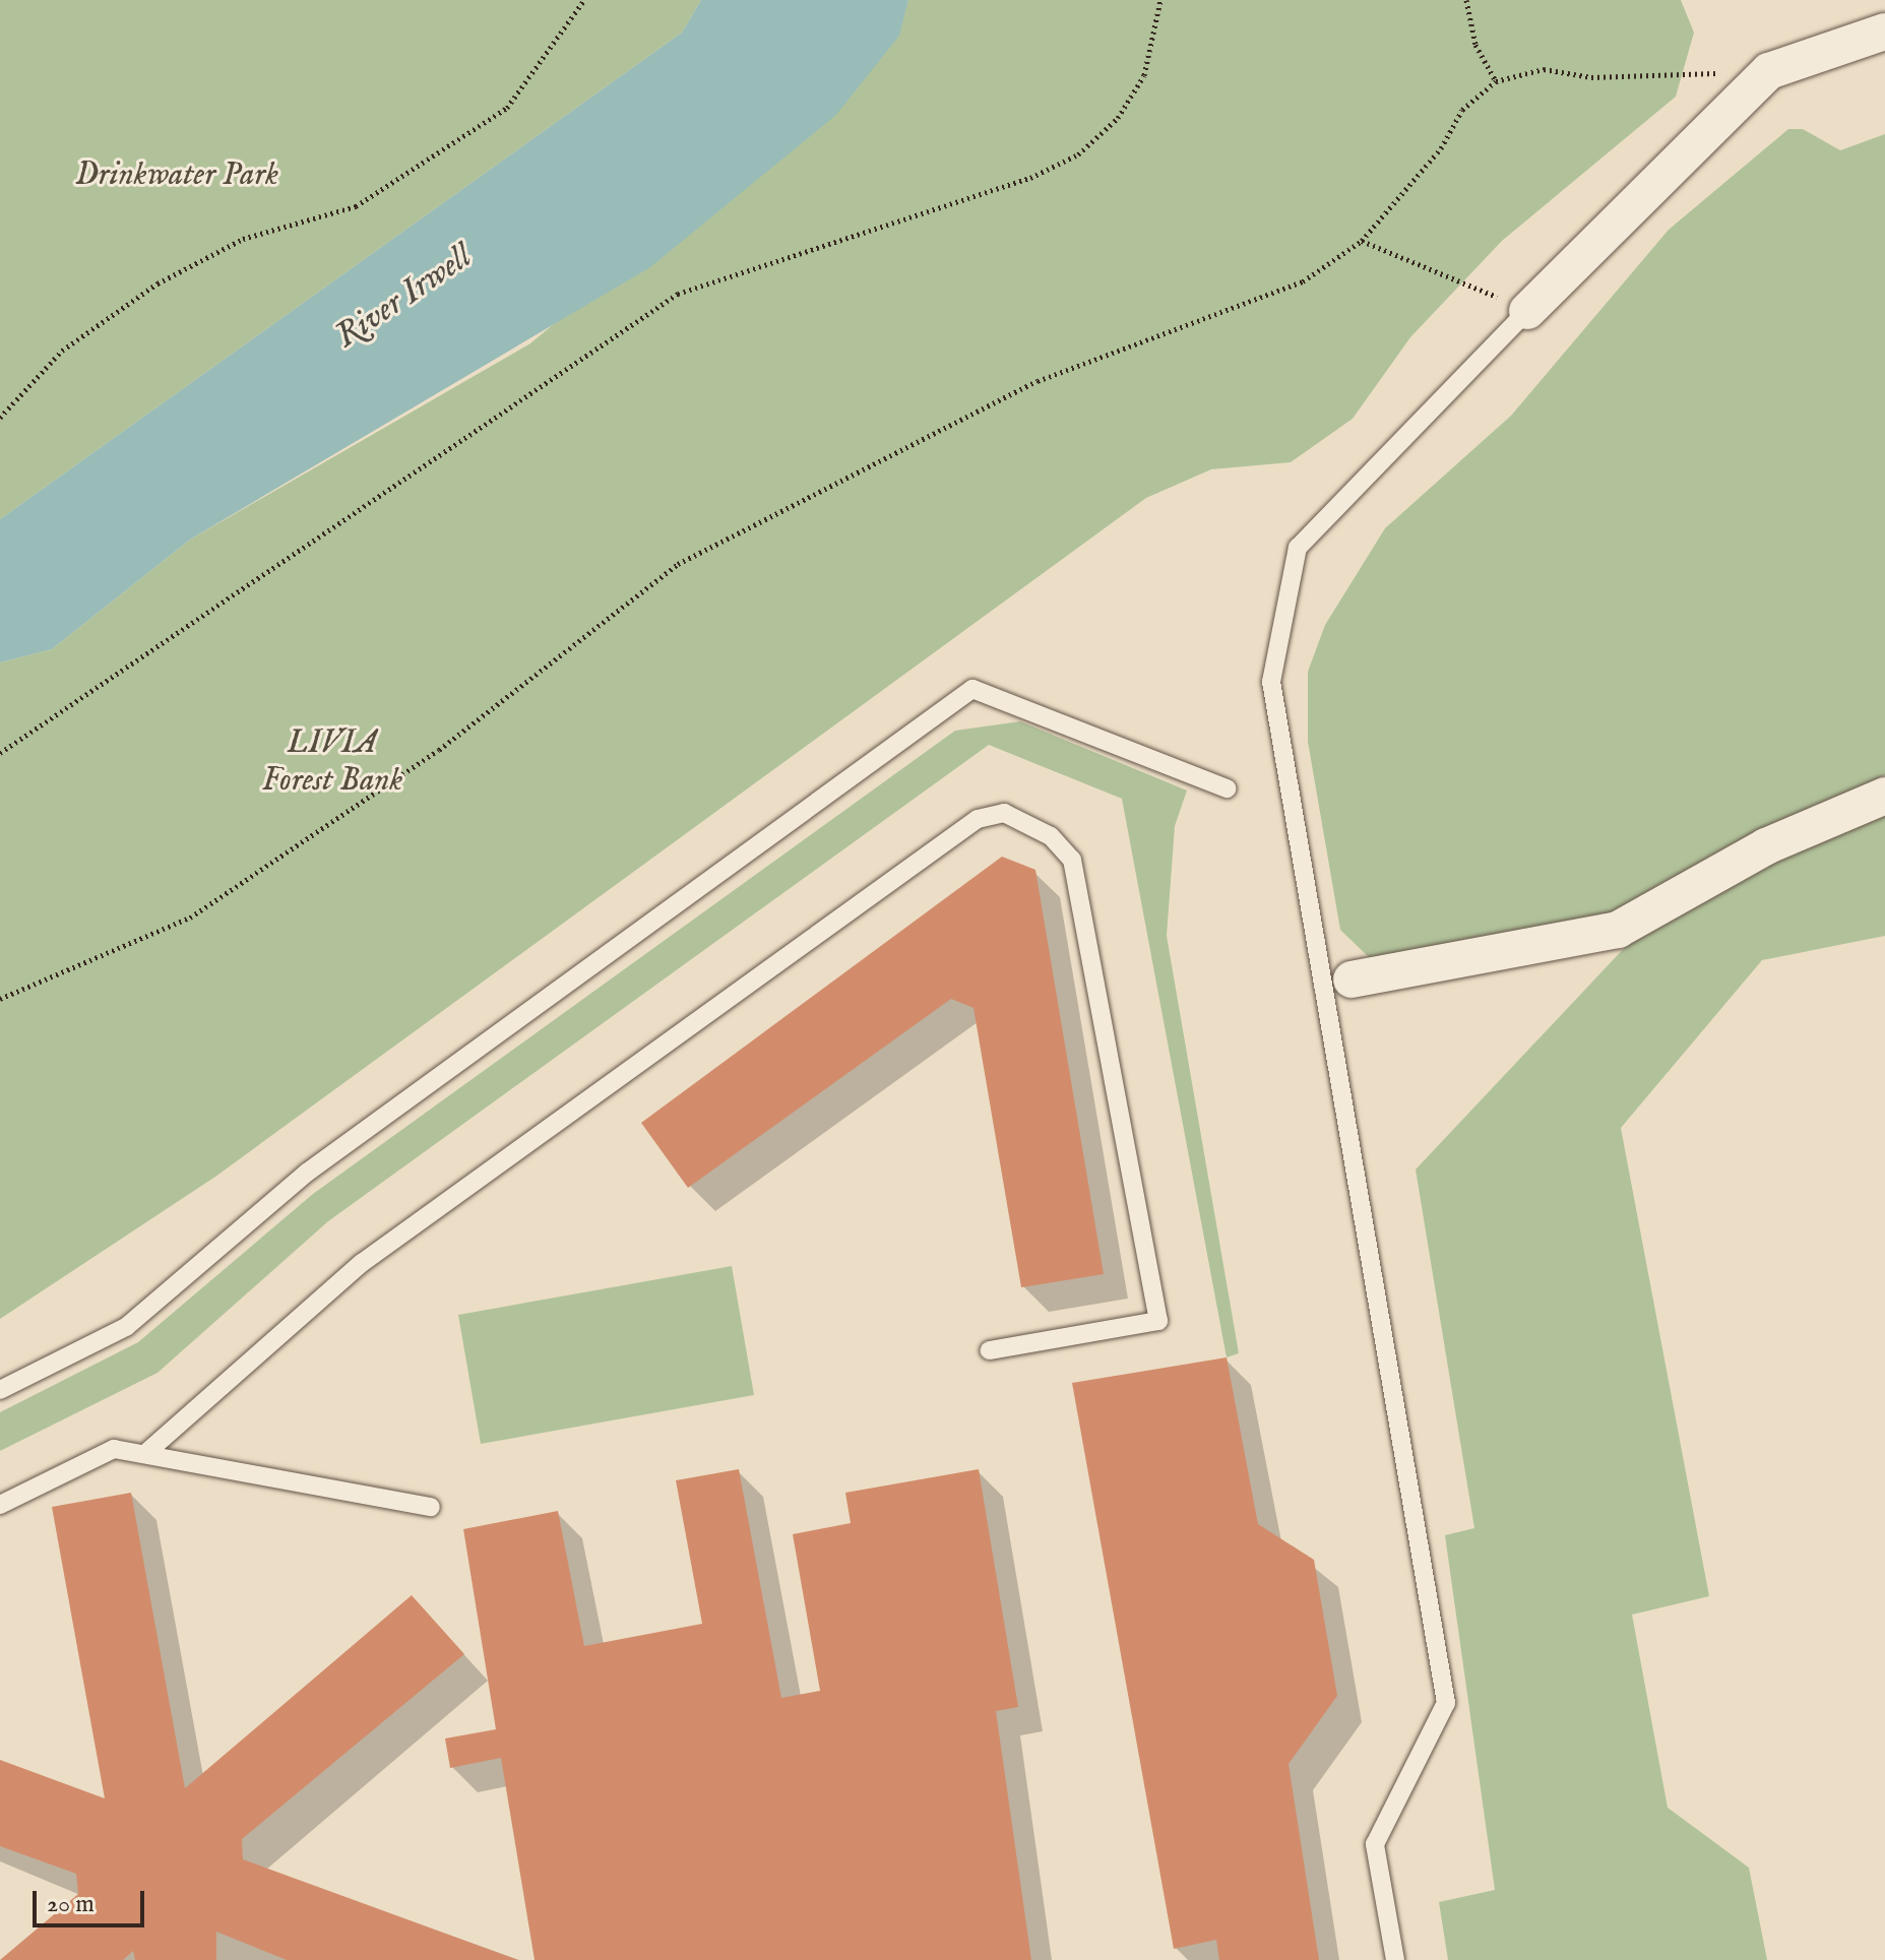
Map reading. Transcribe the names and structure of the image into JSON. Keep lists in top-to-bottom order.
{
  "water": ["River Irwell"],
  "parks": ["Drinkwater Park", "LIVIA Forest Bank"],
  "scale_bar": "20 m"
}
